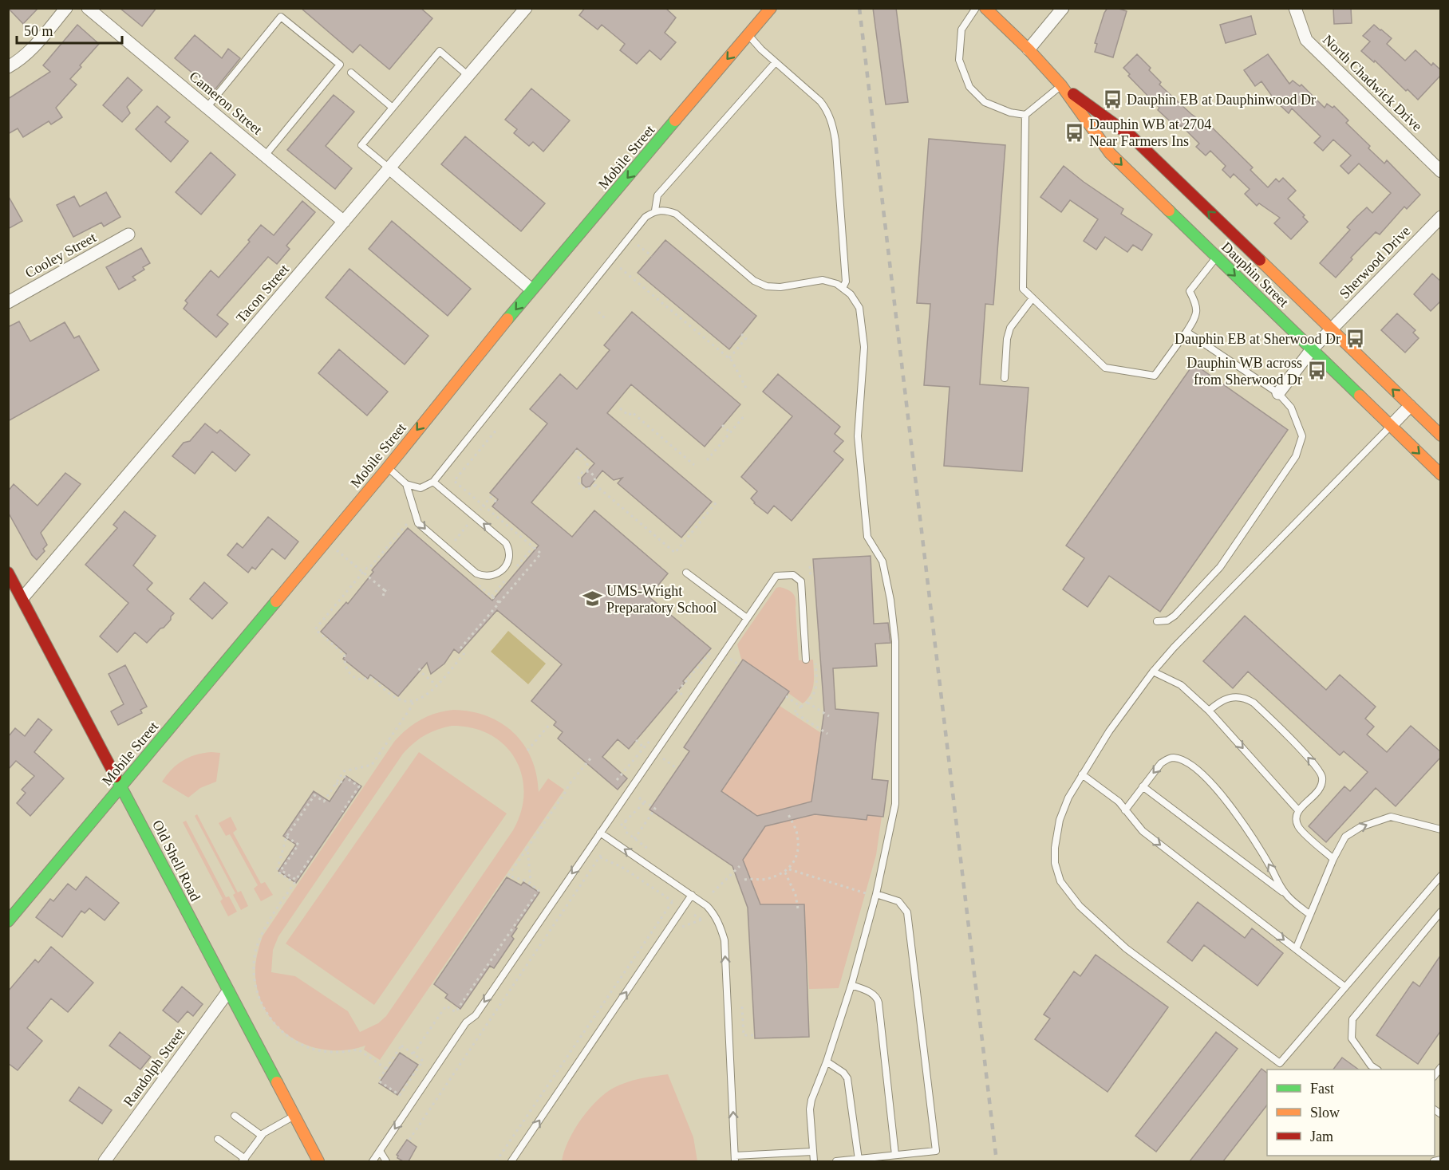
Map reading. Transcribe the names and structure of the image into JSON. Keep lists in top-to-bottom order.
{
  "streets": {
    "street": [
      "North Chadwick Drive",
      "Cameron Street",
      "Mobile Street",
      "Cooley Street",
      "Sherwood Drive",
      "Dauphin Street",
      "Tacon Street",
      "Old Shell Road",
      "Randolph Street"
    ]
  },
  "crossings": [
    ["Cameron Street", "Tacon Street"],
    ["Mobile Street", "Old Shell Road"],
    ["Sherwood Drive", "Dauphin Street"],
    ["Tacon Street", "Old Shell Road"],
    ["Old Shell Road", "Randolph Street"]
  ],
  "one_way": ["Mobile Street"],
  "places": {
    "bus stop": [
      "Dauphin EB at Dauphinwood Dr",
      "Dauphin WB at 2704 Near Farmers Ins",
      "Dauphin EB at Sherwood Dr",
      "Dauphin WB across from Sherwood Dr"
    ],
    "school or university": ["UMS-Wright Preparatory School"]
  },
  "legend": ["Fast", "Slow", "Jam"],
  "scale_bar": "50 m"
}
